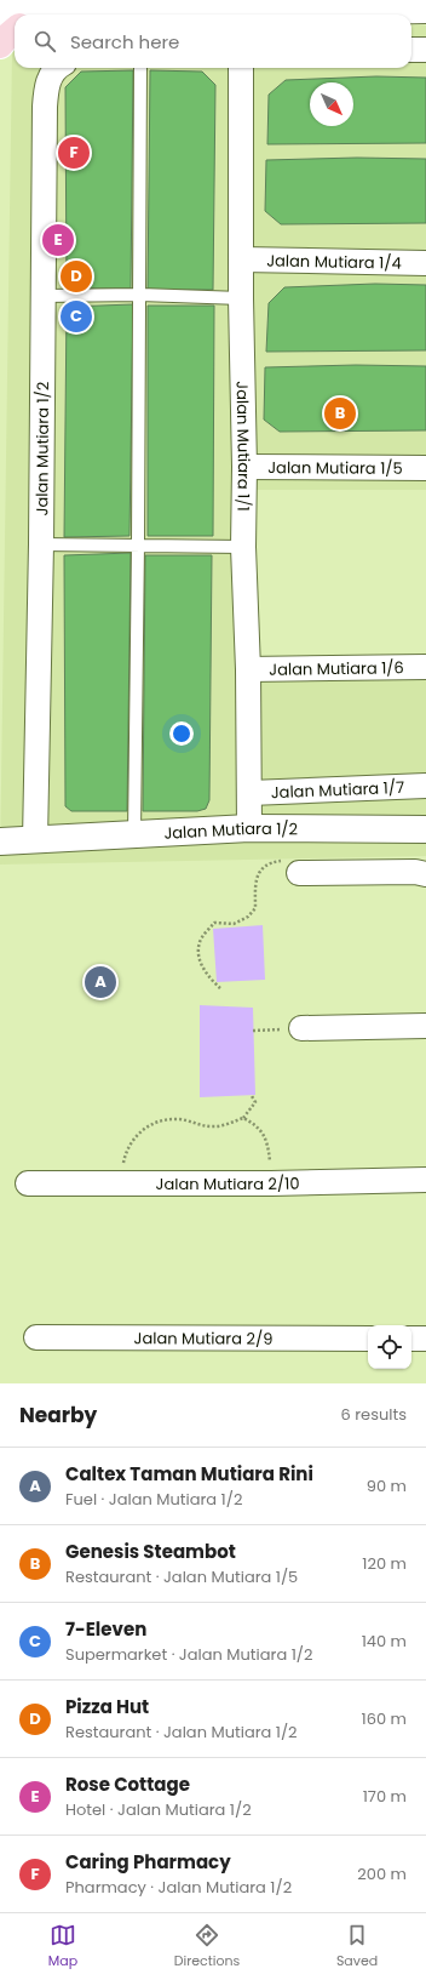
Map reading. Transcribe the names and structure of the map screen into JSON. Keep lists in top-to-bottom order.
{
  "streets": {
    "street": [
      "Jalan Mutiara 1/4",
      "Jalan Mutiara 1/1",
      "Jalan Mutiara 1/2",
      "Jalan Mutiara 1/5",
      "Jalan Mutiara 1/6",
      "Jalan Mutiara 1/7",
      "Jalan Mutiara 2/10",
      "Jalan Mutiara 2/9"
    ]
  },
  "crossings": [
    ["Jalan Mutiara 1/4", "Jalan Mutiara 1/1"],
    ["Jalan Mutiara 1/1", "Jalan Mutiara 1/2"],
    ["Jalan Mutiara 1/1", "Jalan Mutiara 1/5"],
    ["Jalan Mutiara 1/1", "Jalan Mutiara 1/6"],
    ["Jalan Mutiara 1/1", "Jalan Mutiara 1/7"]
  ],
  "north": "bottom right",
  "page": {
    "search": "Search here",
    "pins": [
      "F",
      "E",
      "D",
      "C",
      "B",
      "A"
    ],
    "heading": ["Nearby", "6 results"],
    "list": [
      {
        "mark": "A",
        "name": "Caltex Taman Mutiara Rini",
        "note": "Fuel · Jalan Mutiara 1/2",
        "value": "90 m"
      },
      {
        "mark": "B",
        "name": "Genesis Steambot",
        "note": "Restaurant · Jalan Mutiara 1/5",
        "value": "120 m"
      },
      {
        "mark": "C",
        "name": "7-Eleven",
        "note": "Supermarket · Jalan Mutiara 1/2",
        "value": "140 m"
      },
      {
        "mark": "D",
        "name": "Pizza Hut",
        "note": "Restaurant · Jalan Mutiara 1/2",
        "value": "160 m"
      },
      {
        "mark": "E",
        "name": "Rose Cottage",
        "note": "Hotel · Jalan Mutiara 1/2",
        "value": "170 m"
      },
      {
        "mark": "F",
        "name": "Caring Pharmacy",
        "note": "Pharmacy · Jalan Mutiara 1/2",
        "value": "200 m"
      }
    ],
    "nav": ["Map", "Directions", "Saved"]
  }
}
